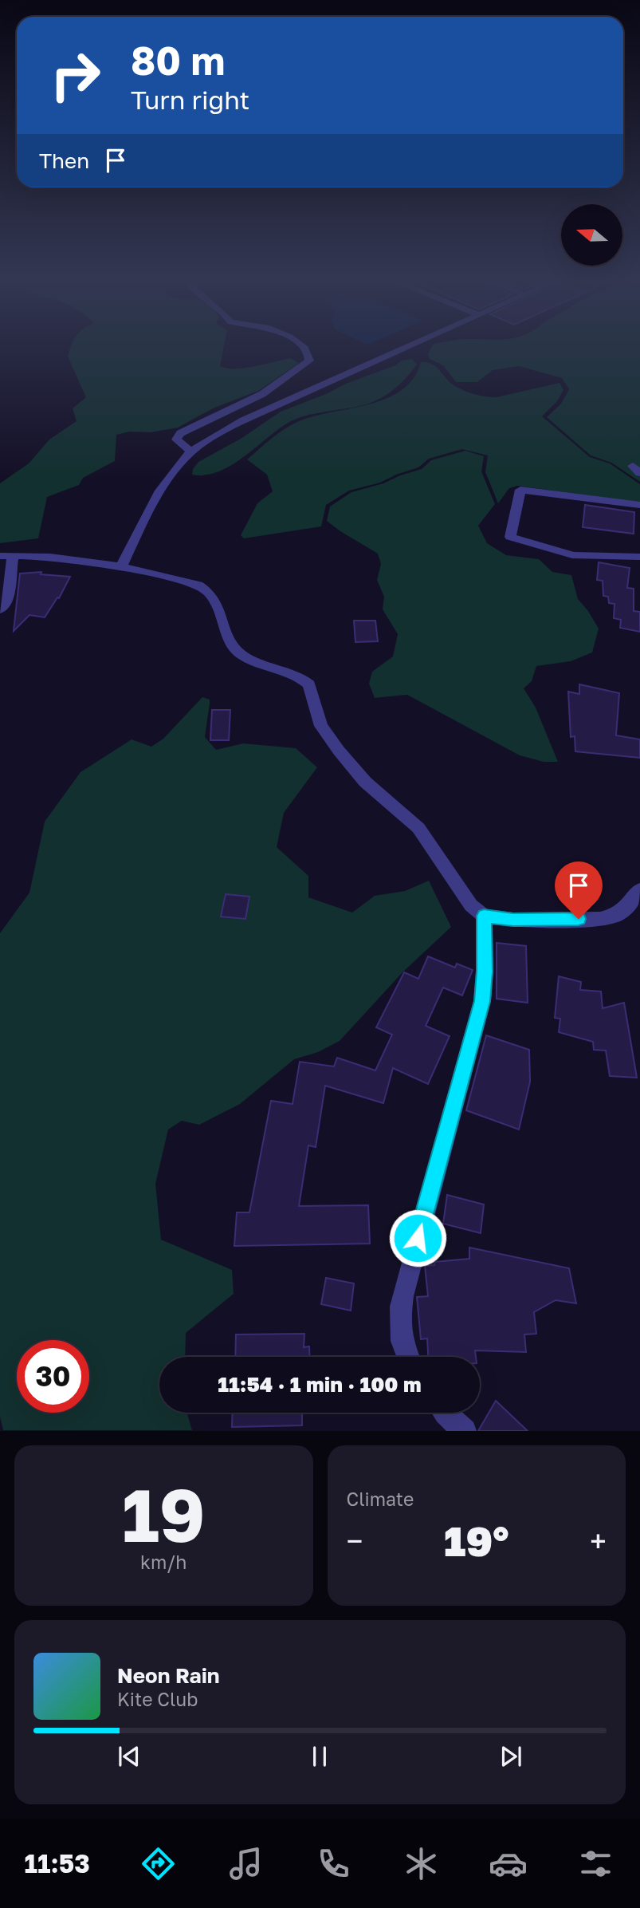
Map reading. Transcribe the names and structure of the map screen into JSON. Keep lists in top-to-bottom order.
{
  "north": "left",
  "page": {
    "turn": ["80 m", "Turn right"],
    "then": "Then",
    "limit": "30",
    "trip": "11:54 · 1 min · 100 m",
    "tile": [
      ["19", "km/h"],
      "Climate"
    ],
    "heat": ["−", "19°", "+"],
    "song": ["Neon Rain", "Kite Club"],
    "tabs": "11:53"
  }
}
